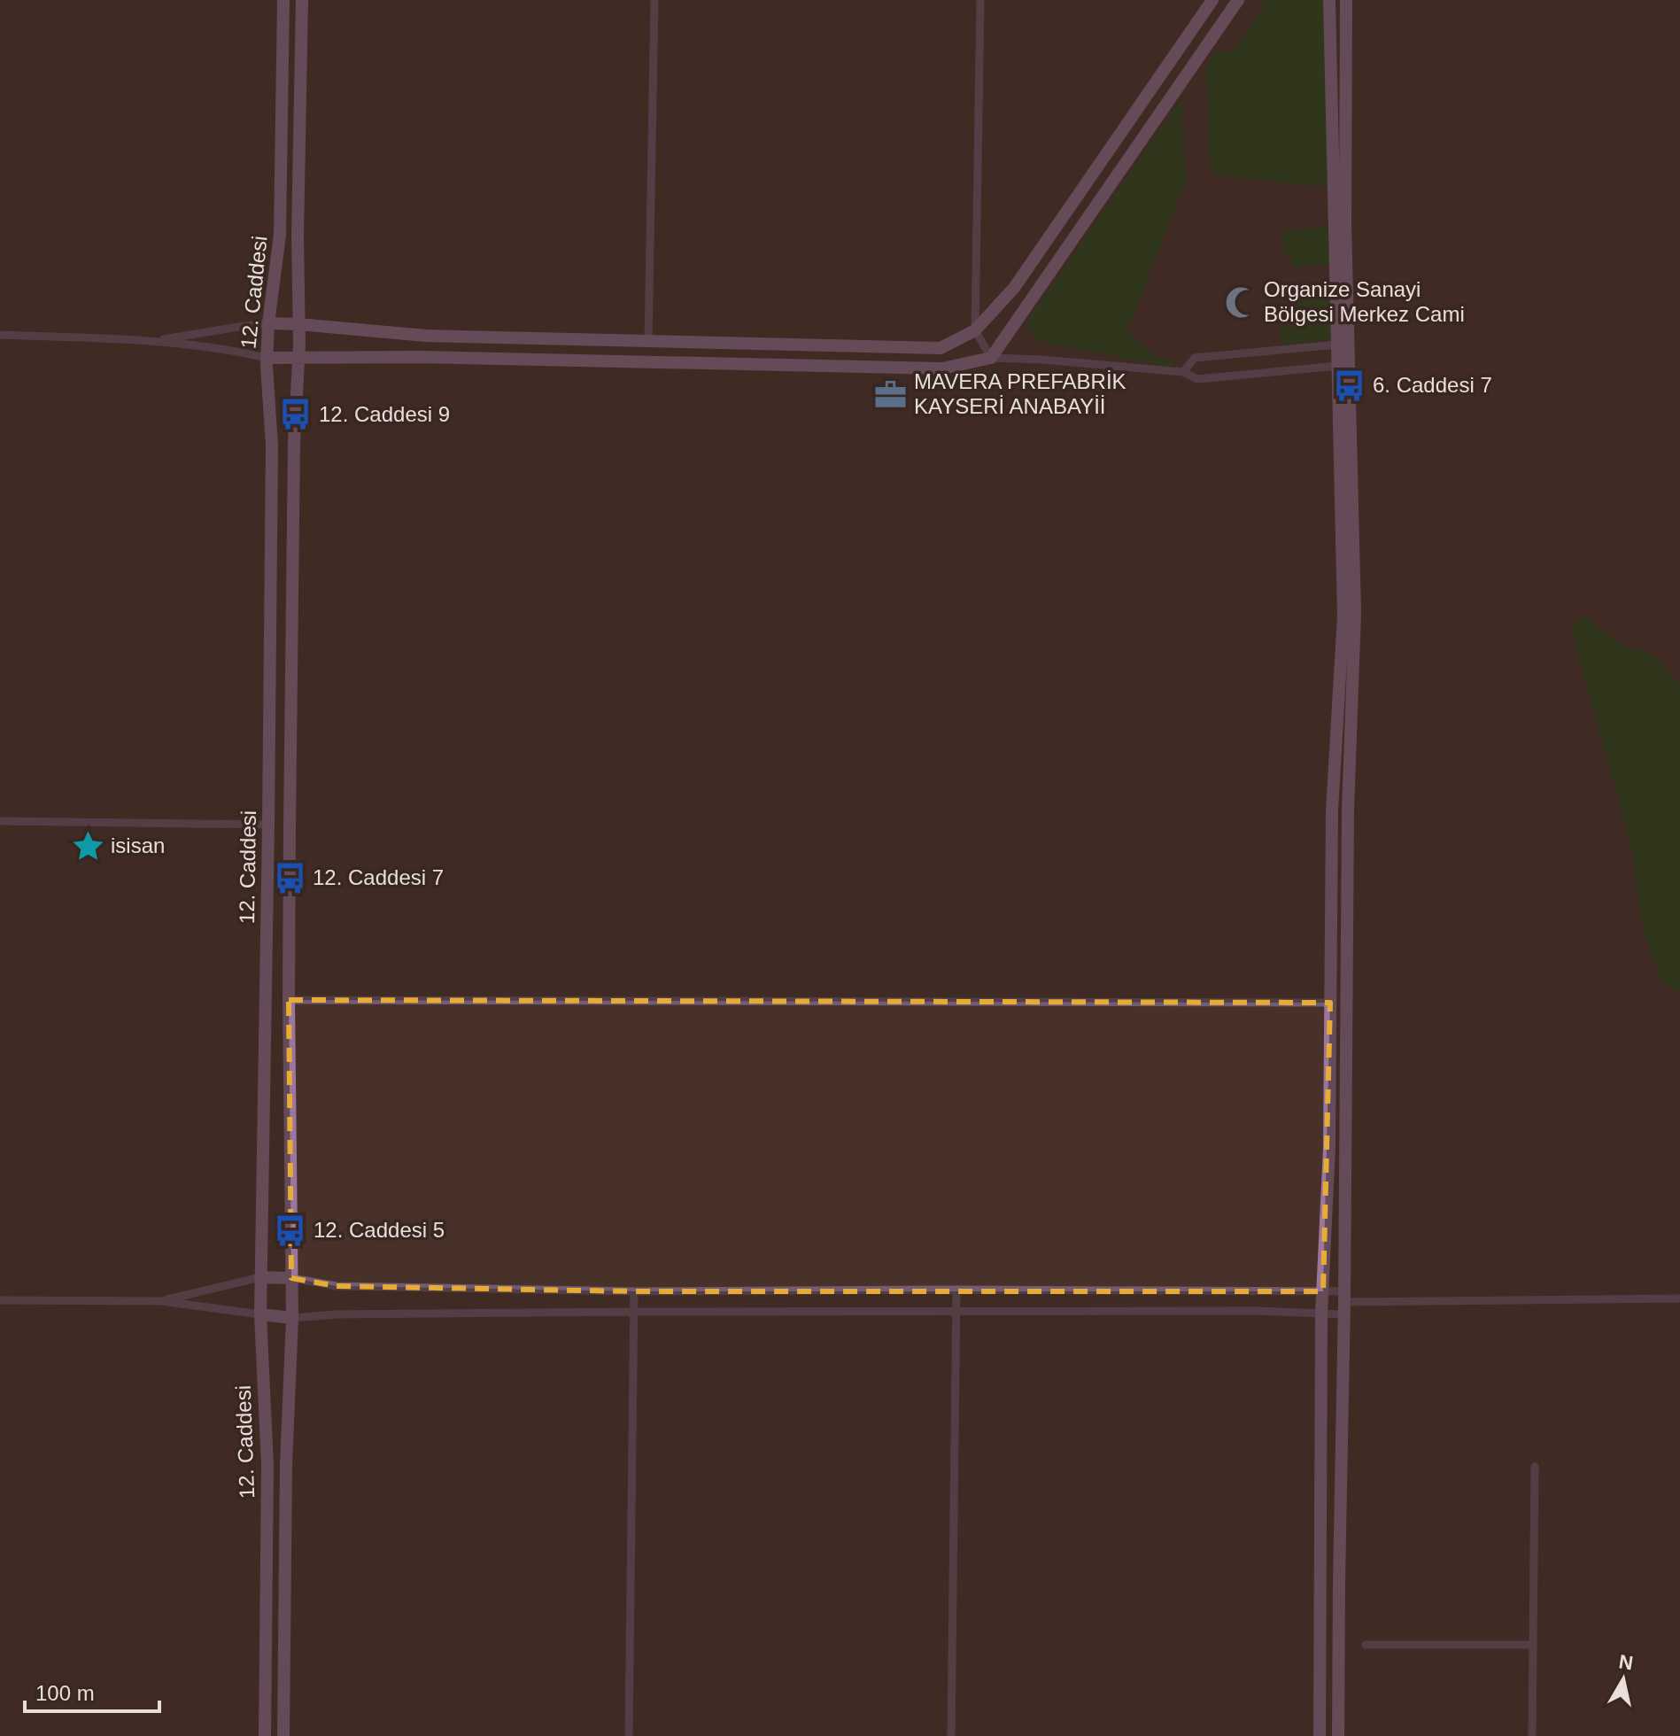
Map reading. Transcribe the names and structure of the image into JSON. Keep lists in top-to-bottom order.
{
  "streets": {
    "street": ["12. Caddesi"]
  },
  "places": {
    "mosque": ["Organize Sanayi Bölgesi Merkez Cami"],
    "bus stop": [
      "6. Caddesi 7",
      "12. Caddesi 9",
      "12. Caddesi 7",
      "12. Caddesi 5"
    ],
    "office": ["MAVERA PREFABRİK KAYSERİ ANABAYİİ"],
    "place": ["isisan"]
  },
  "scale_bar": "100 m",
  "north": "top"
}
